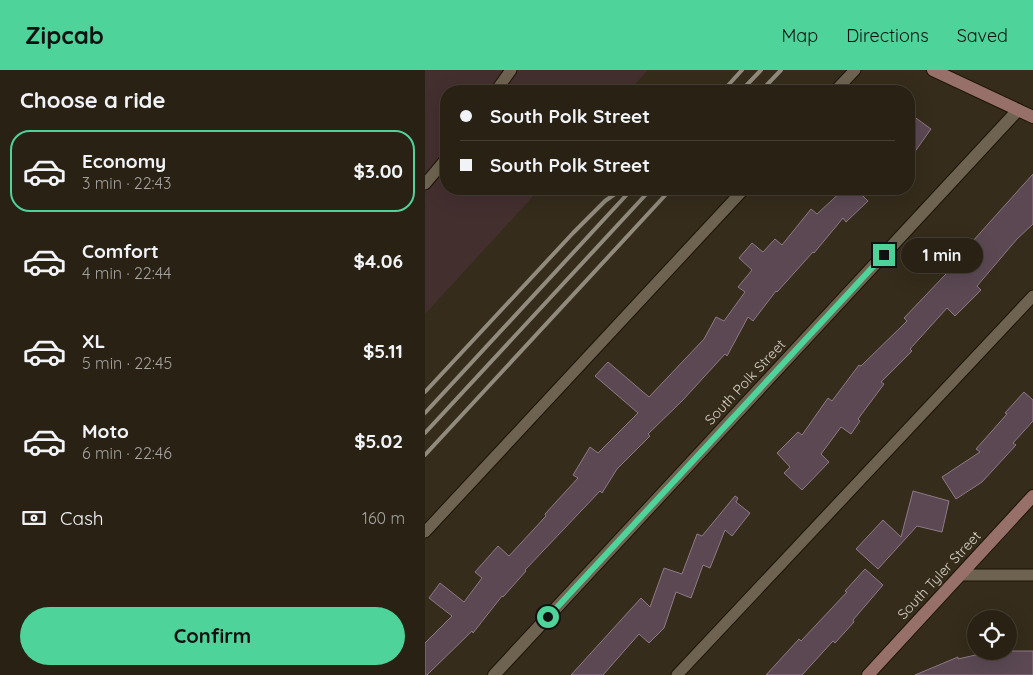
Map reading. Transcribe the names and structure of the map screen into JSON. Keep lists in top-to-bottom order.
{
  "streets": {
    "main road": ["South Tyler Street"],
    "street": ["South Polk Street"]
  },
  "page": {
    "header": "Zipcab",
    "nav": ["Map", "Directions", "Saved"],
    "heading": "Choose a ride",
    "banner": ["South Polk Street", "South Polk Street"],
    "list": [
      {
        "name": "Economy",
        "note": "3 min · 22:43",
        "value": "$3.00"
      },
      {
        "name": "Comfort",
        "note": "4 min · 22:44",
        "value": "$4.06"
      },
      {
        "name": "XL",
        "note": "5 min · 22:45",
        "value": "$5.11"
      },
      {
        "name": "Moto",
        "note": "6 min · 22:46",
        "value": "$5.02"
      }
    ],
    "bubble": "1 min",
    "pay": ["Cash", "160 m"],
    "buttons": "Confirm"
  }
}
